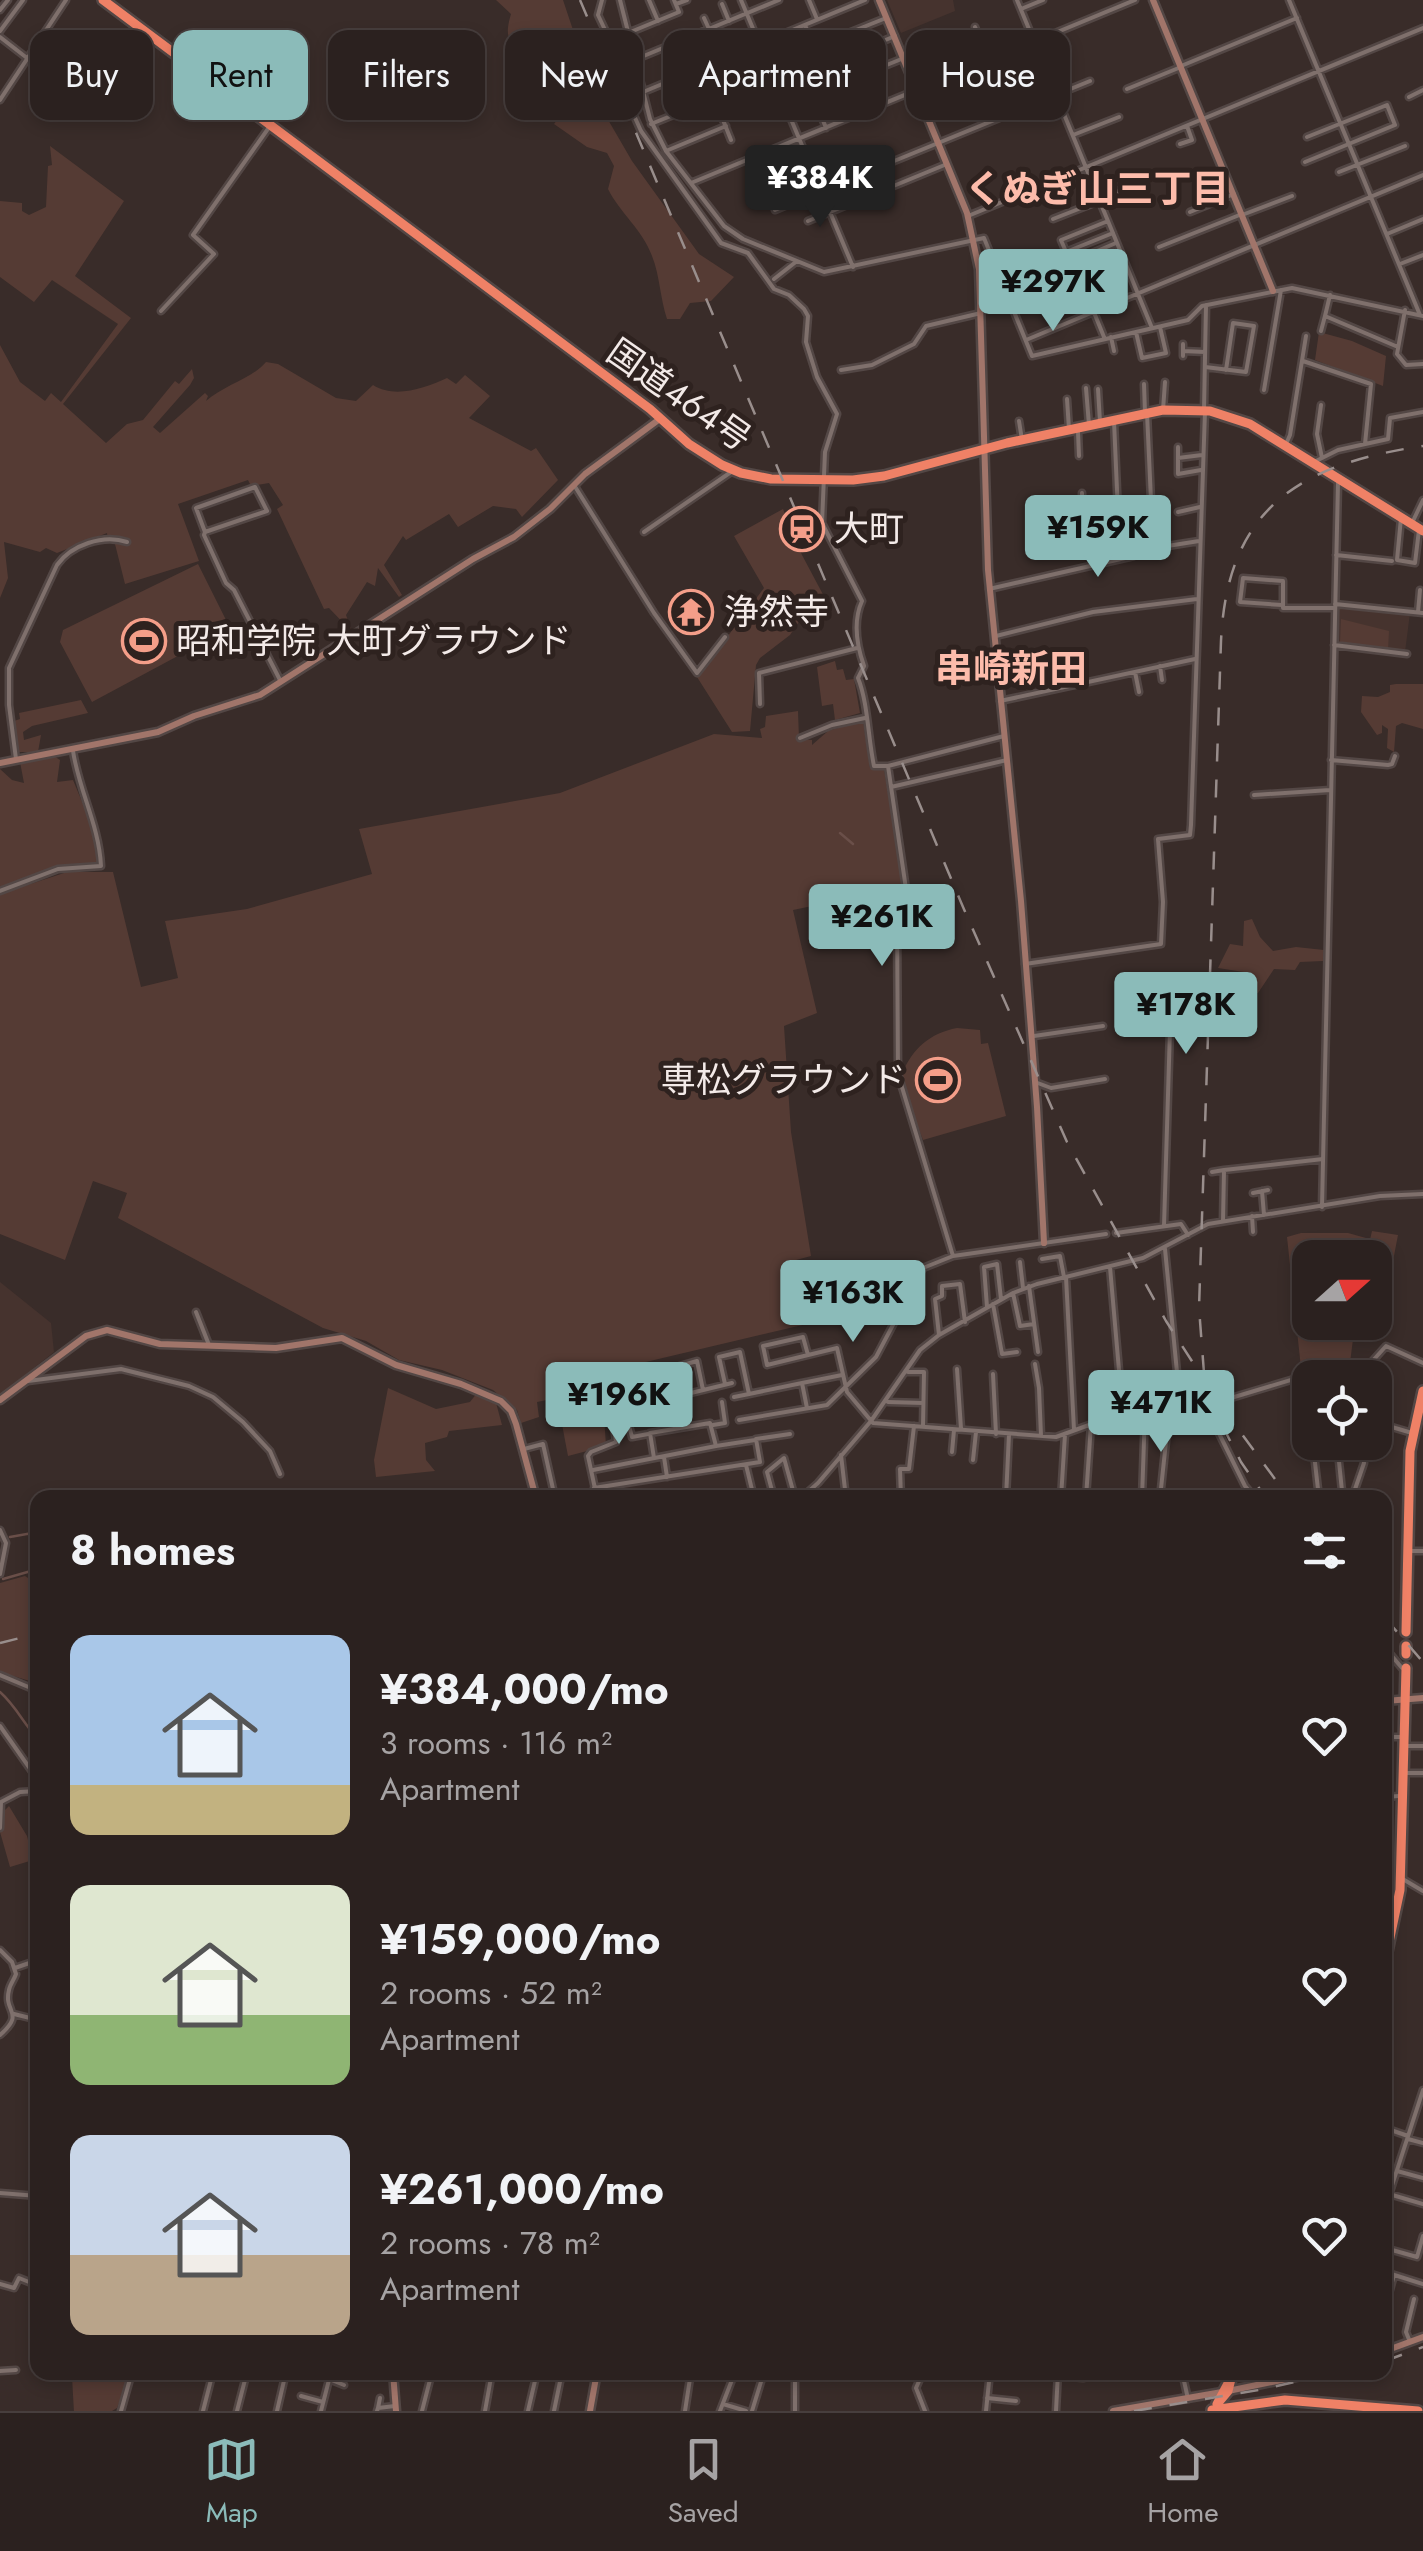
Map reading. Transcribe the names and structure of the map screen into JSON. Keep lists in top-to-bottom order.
{
  "streets": {
    "highway": ["国道464号"]
  },
  "districts": ["くぬぎ山三丁目", "串崎新田"],
  "places": {
    "station": ["大町"],
    "temple": ["浄然寺"],
    "sports": ["昭和学院 大町グラウンド", "専松グラウンド"]
  },
  "north": "right",
  "page": {
    "chip": [
      "Buy",
      "Rent",
      "Filters",
      "New",
      "Apartment",
      "House"
    ],
    "price": [
      "¥384K",
      "¥297K",
      "¥159K",
      "¥261K",
      "¥178K",
      "¥163K",
      "¥196K",
      "¥471K"
    ],
    "heading": "8 homes",
    "list": [
      {
        "name": "¥384,000/mo",
        "note": "3 rooms · 116 m² · Apartment"
      },
      {
        "name": "¥159,000/mo",
        "note": "2 rooms · 52 m² · Apartment"
      },
      {
        "name": "¥261,000/mo",
        "note": "2 rooms · 78 m² · Apartment"
      }
    ],
    "tabs": ["Map", "Saved", "Home"]
  }
}
